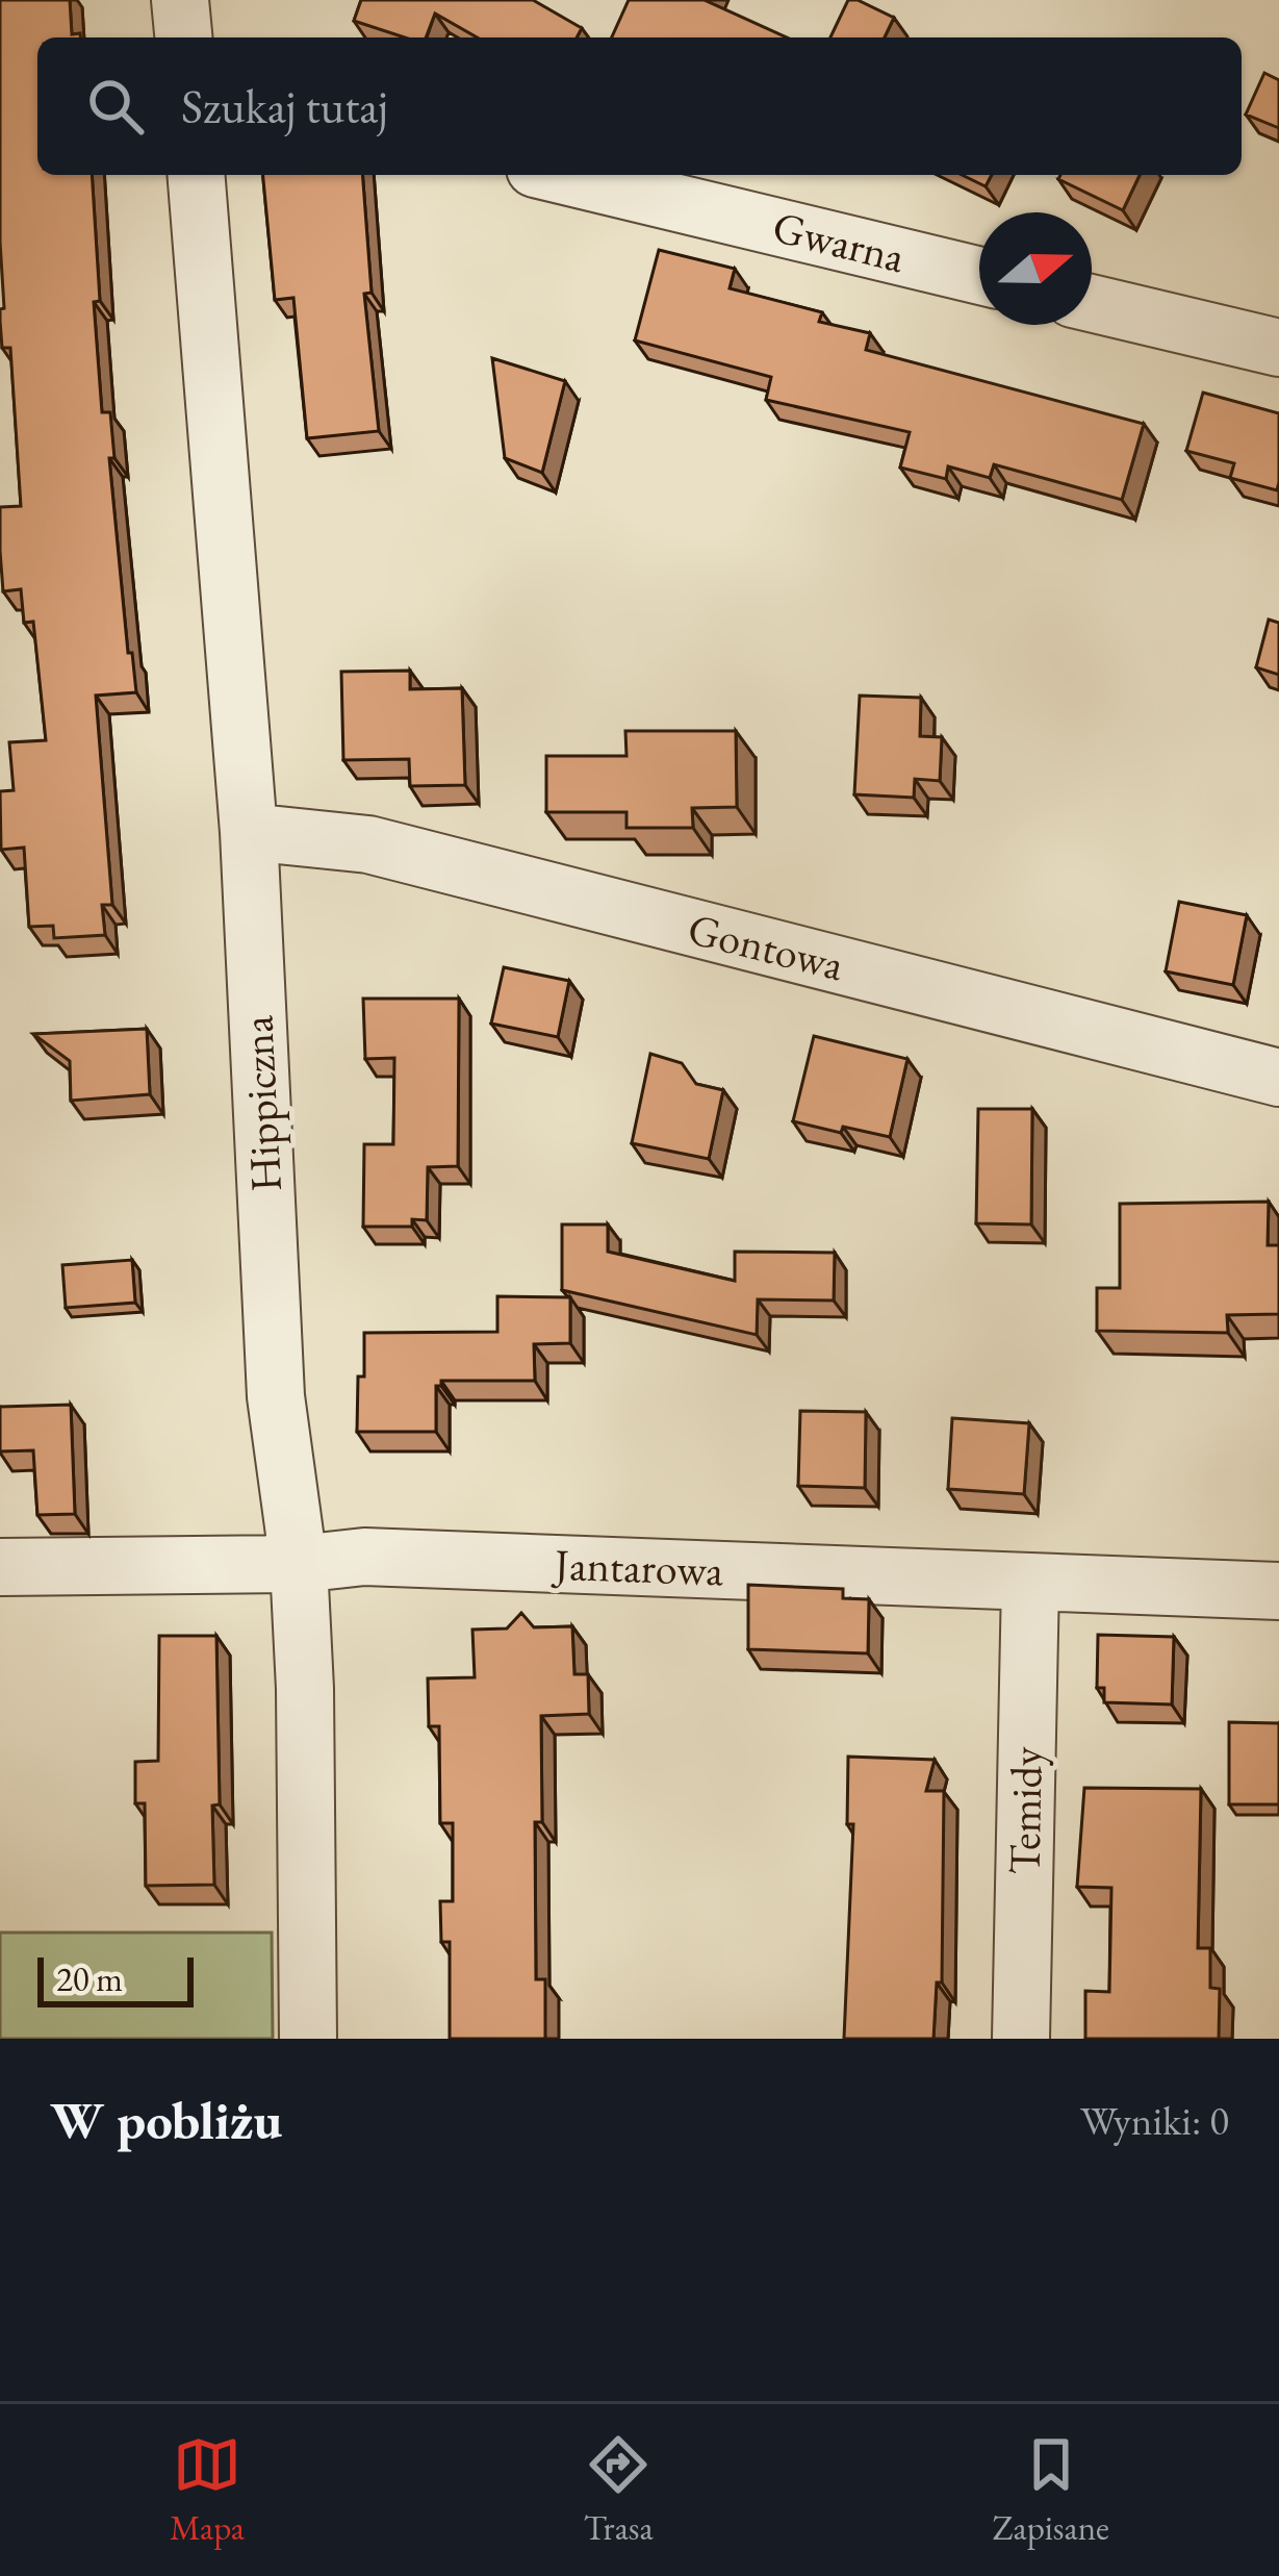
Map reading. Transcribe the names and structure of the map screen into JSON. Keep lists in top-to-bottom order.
{
  "streets": {
    "street": [
      "Gwarna",
      "Gontowa",
      "Hippiczna",
      "Jantarowa",
      "Temidy"
    ]
  },
  "crossings": [
    ["Gontowa", "Hippiczna"],
    ["Hippiczna", "Jantarowa"],
    ["Jantarowa", "Temidy"]
  ],
  "scale_bar": "20 m",
  "north": "right",
  "page": {
    "search": "Szukaj tutaj",
    "scale": "20 m",
    "heading": ["W pobliżu", "Wyniki: 0"],
    "nav": ["Mapa", "Trasa", "Zapisane"]
  }
}
